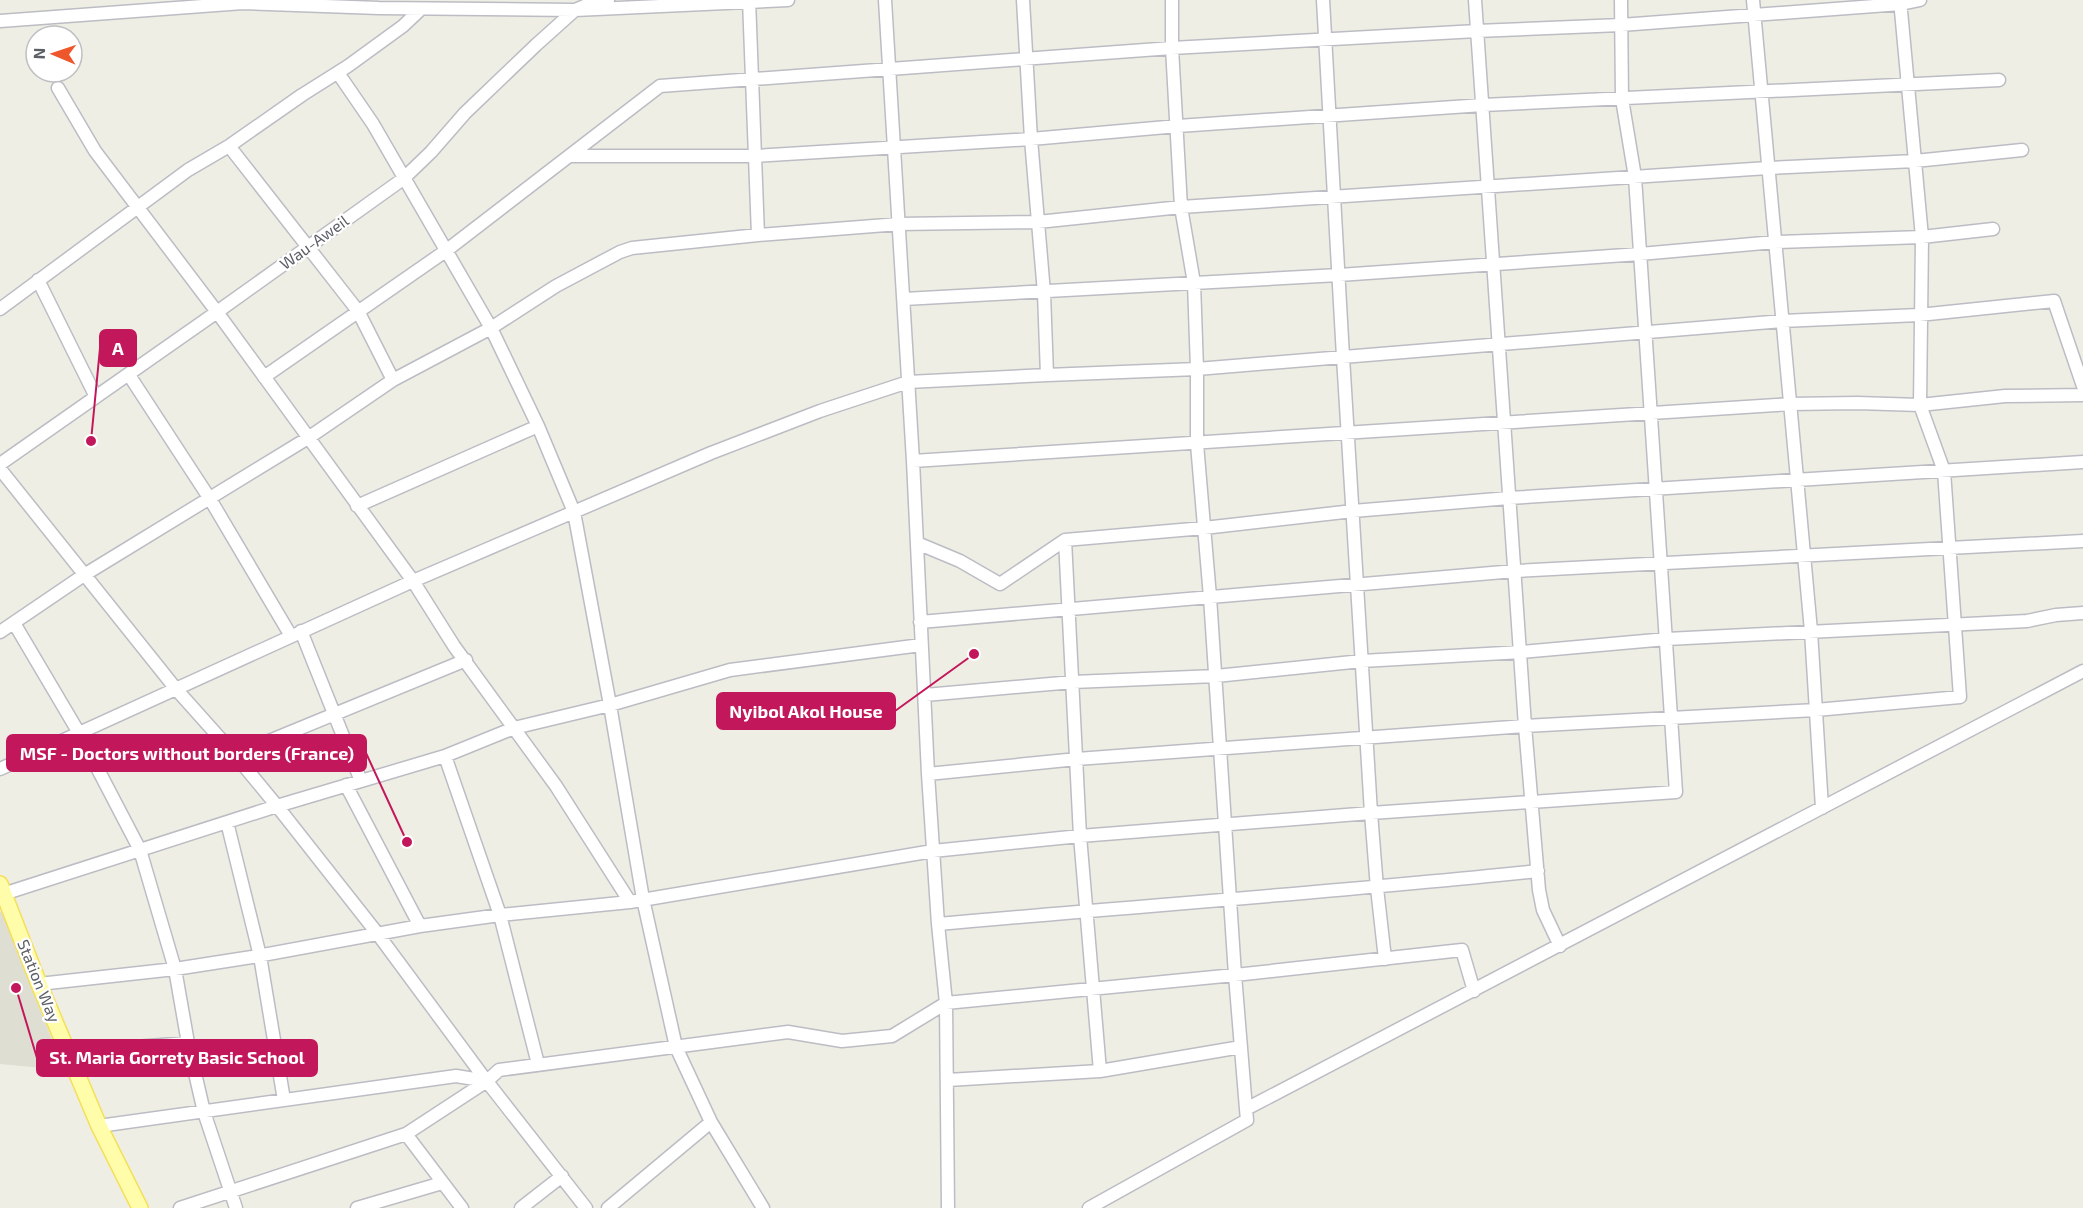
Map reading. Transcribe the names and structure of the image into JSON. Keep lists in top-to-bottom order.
{
  "streets": {
    "main road": ["Station Way"],
    "street": ["Wau-Aweil"]
  },
  "places": [
    "A",
    "Nyibol Akol House",
    "MSF - Doctors without borders (France)",
    "St. Maria Gorrety Basic School"
  ],
  "north": "left"
}
